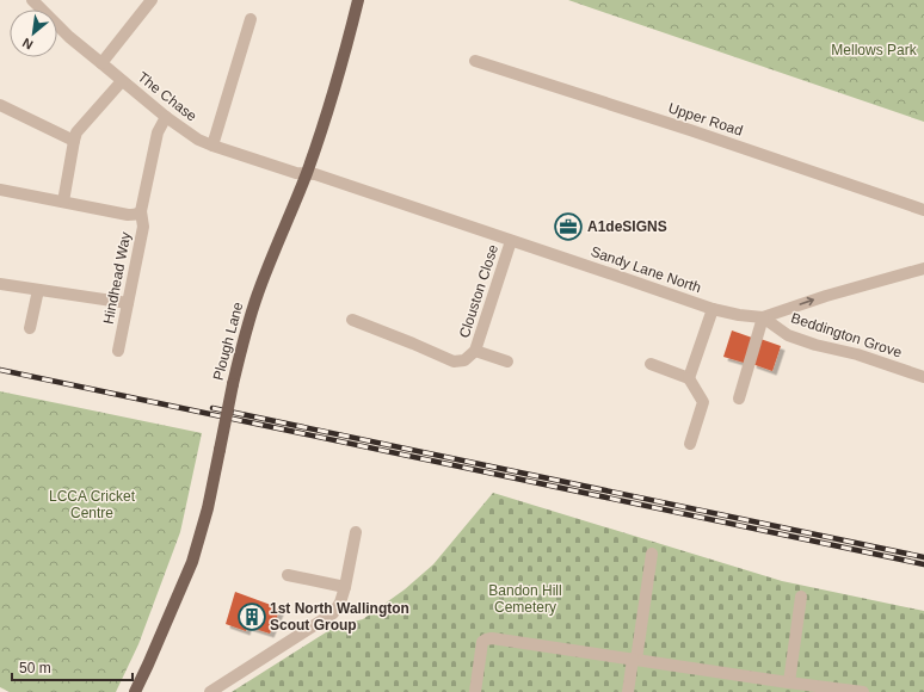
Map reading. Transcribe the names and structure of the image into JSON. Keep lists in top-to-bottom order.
{
  "streets": {
    "main road": ["Plough Lane"],
    "street": [
      "The Chase",
      "Upper Road",
      "Sandy Lane North",
      "Hindhead Way",
      "Clouston Close",
      "Beddington Grove"
    ]
  },
  "crossings": [
    ["The Chase", "Sandy Lane North"],
    ["The Chase", "Hindhead Way"],
    ["The Chase", "Plough Lane"],
    ["Sandy Lane North", "Clouston Close"],
    ["Sandy Lane North", "Beddington Grove"],
    ["Sandy Lane North", "Plough Lane"]
  ],
  "parks": ["Mellows Park", "LCCA Cricket Centre", "Bandon Hill Cemetery"],
  "places": {
    "office": ["A1deSIGNS"],
    "building": ["1st North Wallington Scout Group"]
  },
  "scale_bar": "50 m",
  "north": "bottom left"
}
